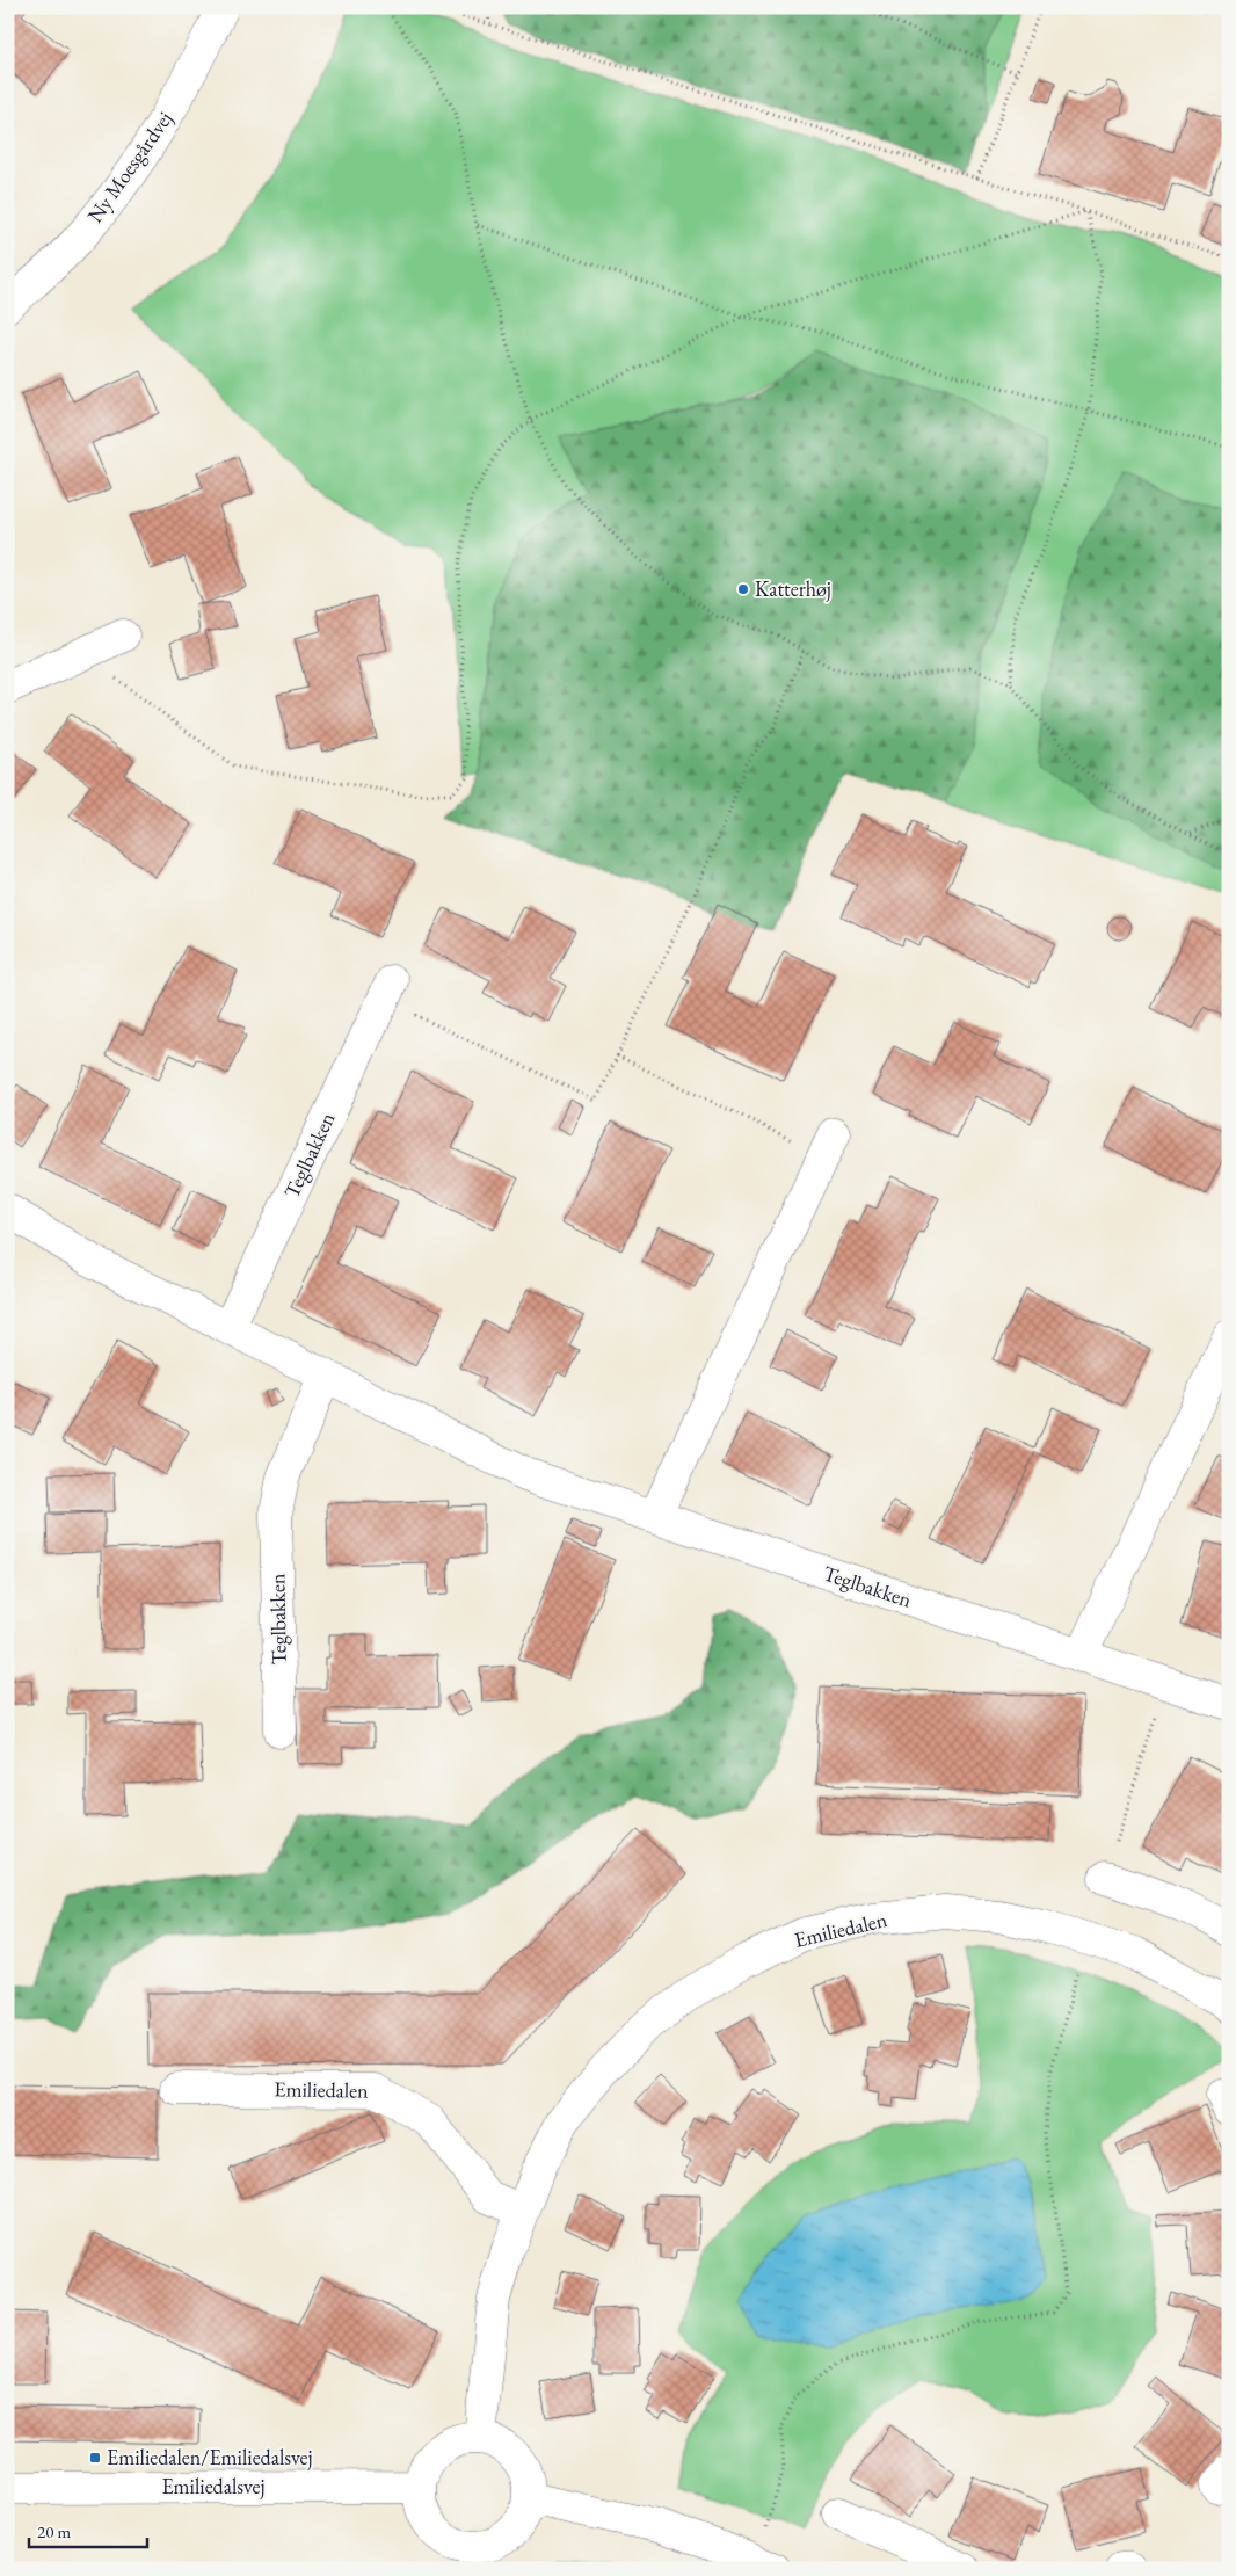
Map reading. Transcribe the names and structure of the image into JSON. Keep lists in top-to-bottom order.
{
  "streets": {
    "street": [
      "Ny Moesgårdvej",
      "Teglbakken",
      "Emiliedalen",
      "Emiliedalsvej"
    ]
  },
  "crossings": [
    ["Emiliedalen", "Emiliedalsvej"]
  ],
  "places": {
    "other": ["Katterhøj"],
    "transit": ["Emiliedalen/Emiliedalsvej"]
  },
  "scale_bar": "20 m"
}
